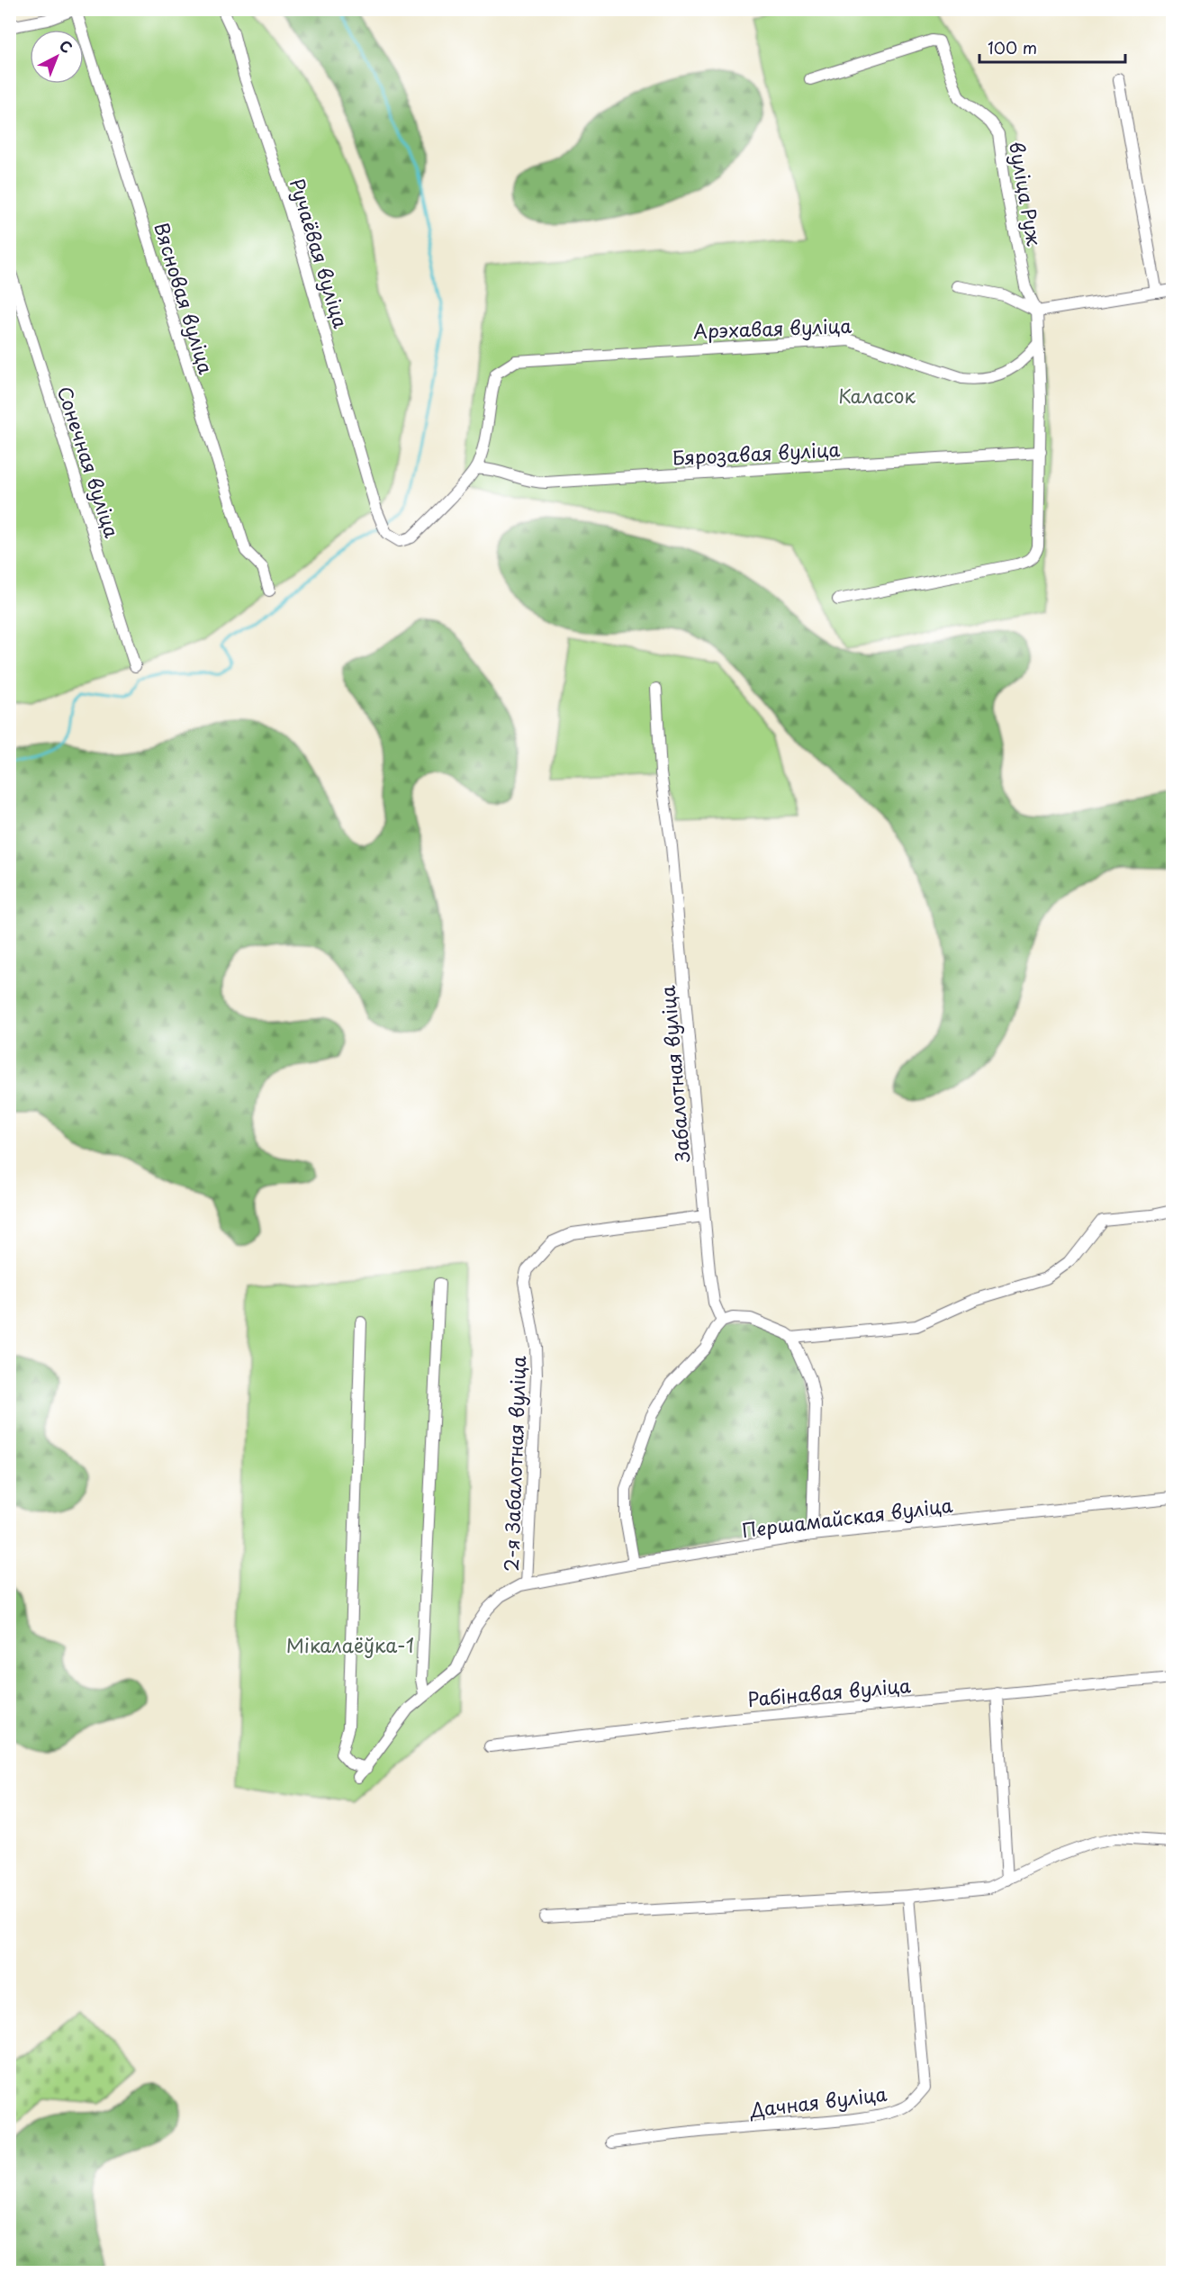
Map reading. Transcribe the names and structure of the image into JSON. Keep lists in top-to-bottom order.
{
  "streets": {
    "street": [
      "вуліца Руж",
      "Ручаёвая вуліца",
      "Вясновая вуліца",
      "Арэхавая вуліца",
      "Бярозавая вуліца",
      "Сонечная вуліца",
      "Забалотная вуліца",
      "2-я Забалотная вуліца",
      "Першамайская вуліца",
      "Рабінавая вуліца",
      "Дачная вуліца"
    ]
  },
  "crossings": [
    ["Ручаёвая вуліца", "Арэхавая вуліца"],
    ["Ручаёвая вуліца", "Бярозавая вуліца"],
    ["Арэхавая вуліца", "Бярозавая вуліца"],
    ["Забалотная вуліца", "2-я Забалотная вуліца"],
    ["2-я Забалотная вуліца", "Першамайская вуліца"]
  ],
  "parks": ["Каласок", "Мікалаёўка-1"],
  "scale_bar": "100 m",
  "north": "top right"
}
